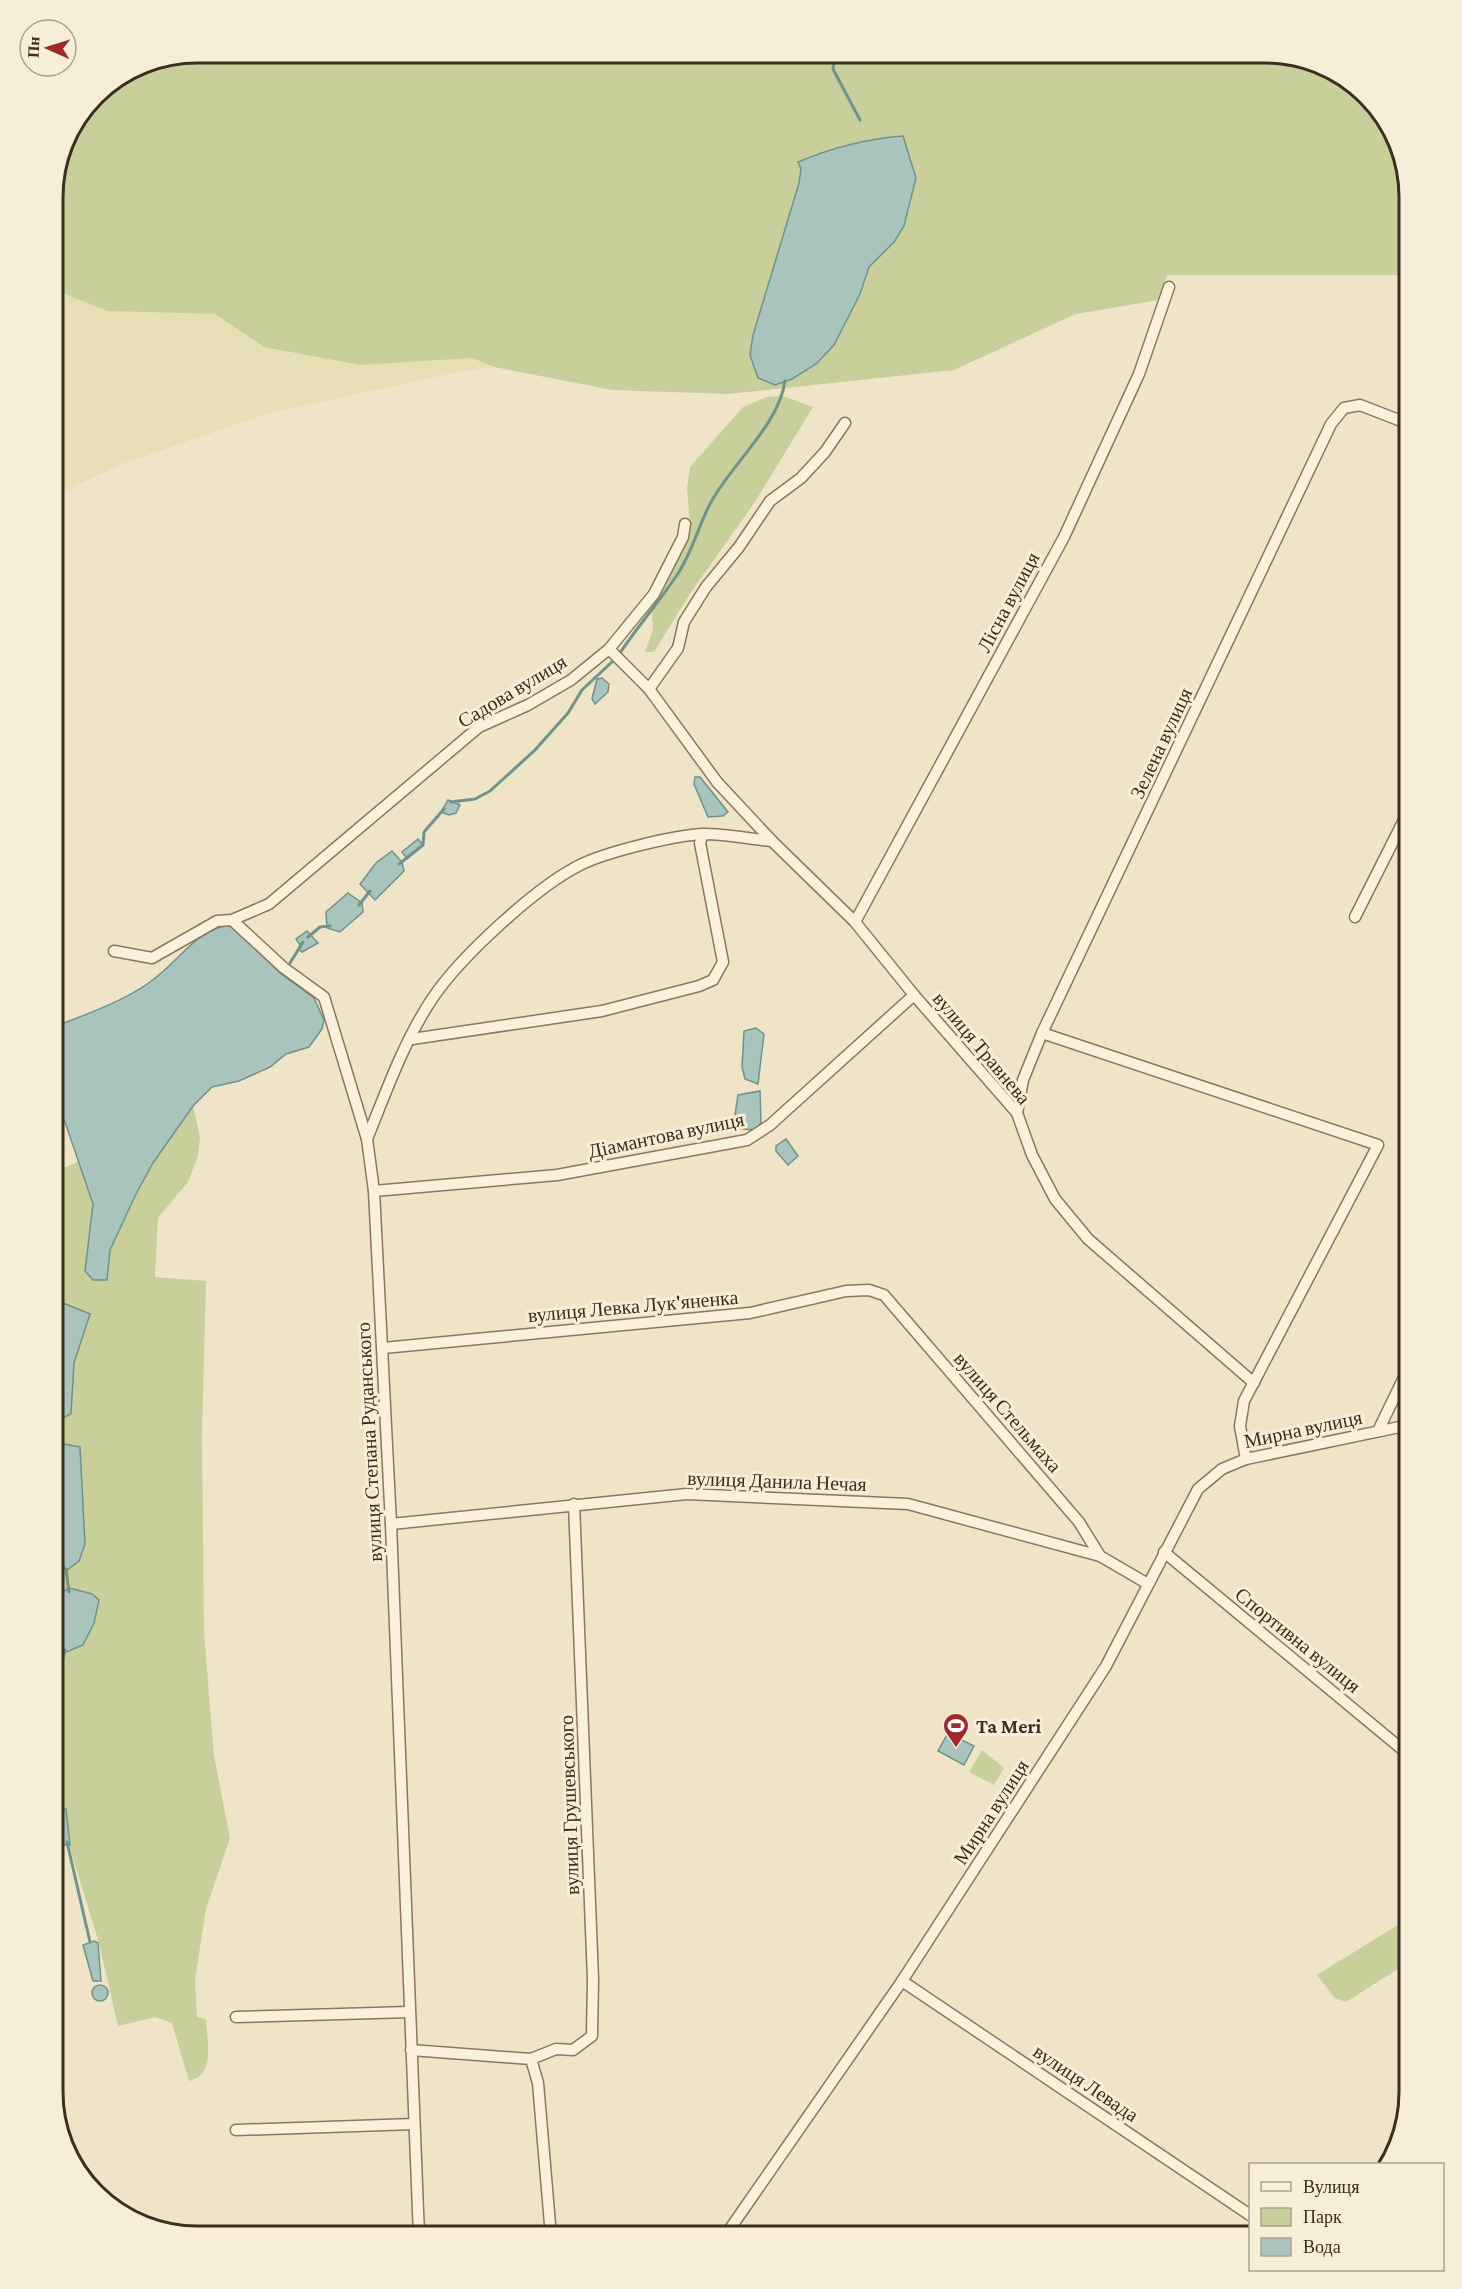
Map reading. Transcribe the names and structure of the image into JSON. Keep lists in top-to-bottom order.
{
  "streets": {
    "street": [
      "Лісна вулиця",
      "Садова вулиця",
      "Зелена вулиця",
      "вулиця Травнева",
      "Діамантова вулиця",
      "вулиця Левка Лук'яненка",
      "вулиця Стельмаха",
      "Мирна вулиця",
      "вулиця Степана Руданського",
      "вулиця Данила Нечая",
      "Спортивна вулиця",
      "вулиця Грушевського",
      "вулиця Левада"
    ]
  },
  "crossings": [
    ["Лісна вулиця", "вулиця Травнева"],
    ["Садова вулиця", "вулиця Травнева"],
    ["Садова вулиця", "вулиця Степана Руданського"],
    ["Зелена вулиця", "вулиця Травнева"],
    ["вулиця Травнева", "Діамантова вулиця"],
    ["Діамантова вулиця", "вулиця Степана Руданського"],
    ["вулиця Левка Лук'яненка", "вулиця Стельмаха"],
    ["вулиця Левка Лук'яненка", "вулиця Степана Руданського"],
    ["вулиця Стельмаха", "вулиця Данила Нечая"],
    ["Мирна вулиця", "вулиця Данила Нечая"],
    ["Мирна вулиця", "Спортивна вулиця"],
    ["Мирна вулиця", "вулиця Левада"],
    ["вулиця Степана Руданського", "вулиця Данила Нечая"],
    ["вулиця Степана Руданського", "вулиця Грушевського"],
    ["вулиця Данила Нечая", "вулиця Грушевського"]
  ],
  "places": {
    "sports": ["Ta Meri"]
  },
  "legend": ["Вулиця", "Парк", "Вода"],
  "north": "left"
}
